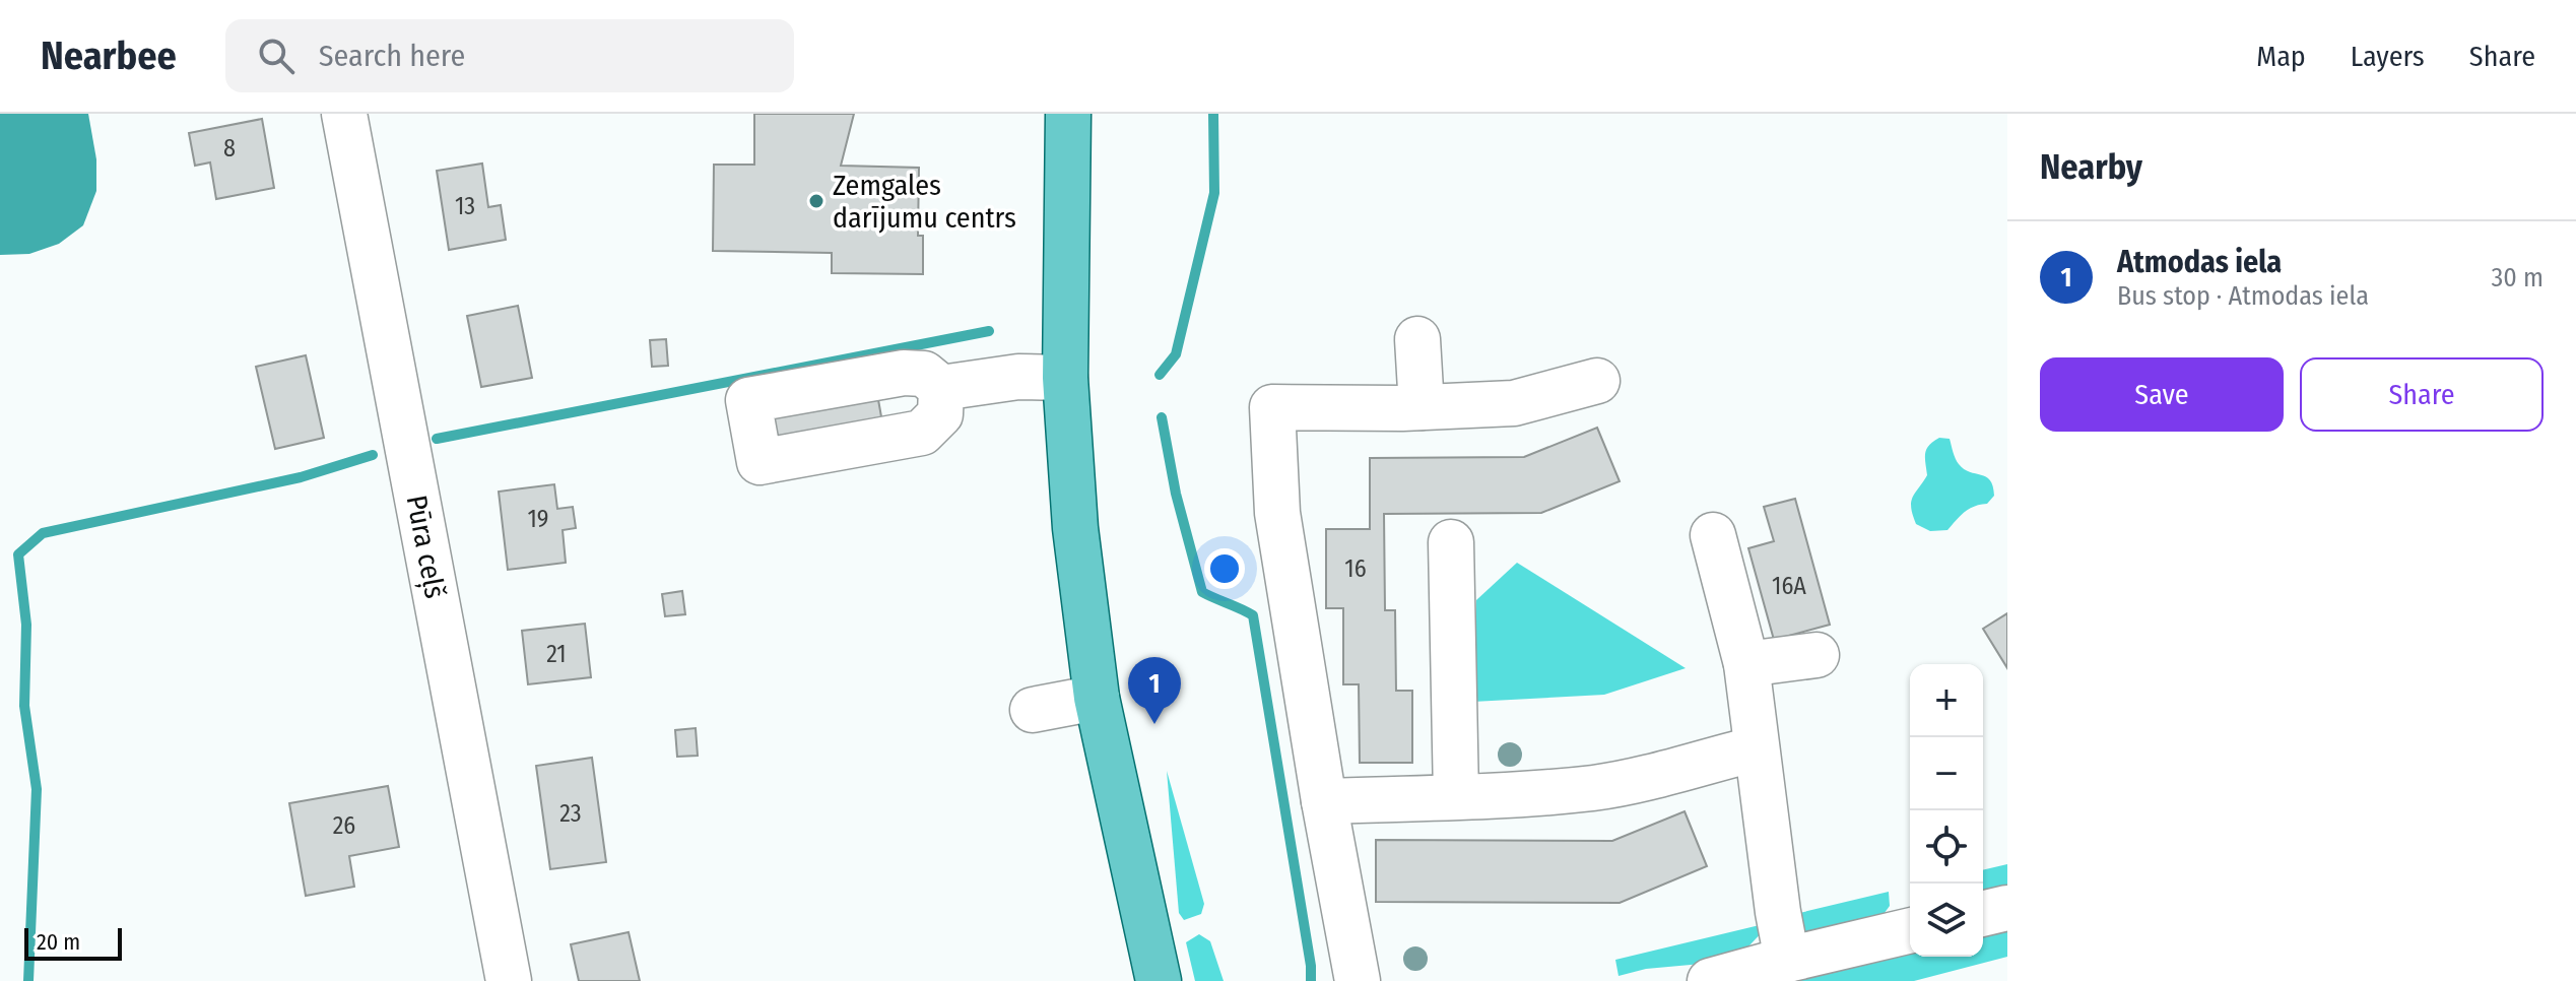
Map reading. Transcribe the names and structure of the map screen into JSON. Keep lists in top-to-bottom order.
{
  "streets": {
    "street": ["Pūra ceļš"]
  },
  "places": ["Zemgales darījumu centrs"],
  "house_numbers": [
    "8",
    "13",
    "19",
    "16",
    "16A",
    "21",
    "23",
    "26"
  ],
  "scale_bar": "20 m",
  "page": {
    "header": "Nearbee",
    "search": "Search here",
    "nav": ["Map", "Layers", "Share"],
    "heading": "Nearby",
    "list": [
      {
        "mark": "1",
        "name": "Atmodas iela",
        "note": "Bus stop · Atmodas iela",
        "value": "30 m"
      }
    ],
    "buttons": ["Save", "Share"],
    "pins": "1",
    "map_buttons": ["+", "−"],
    "scale": "20 m"
  }
}
